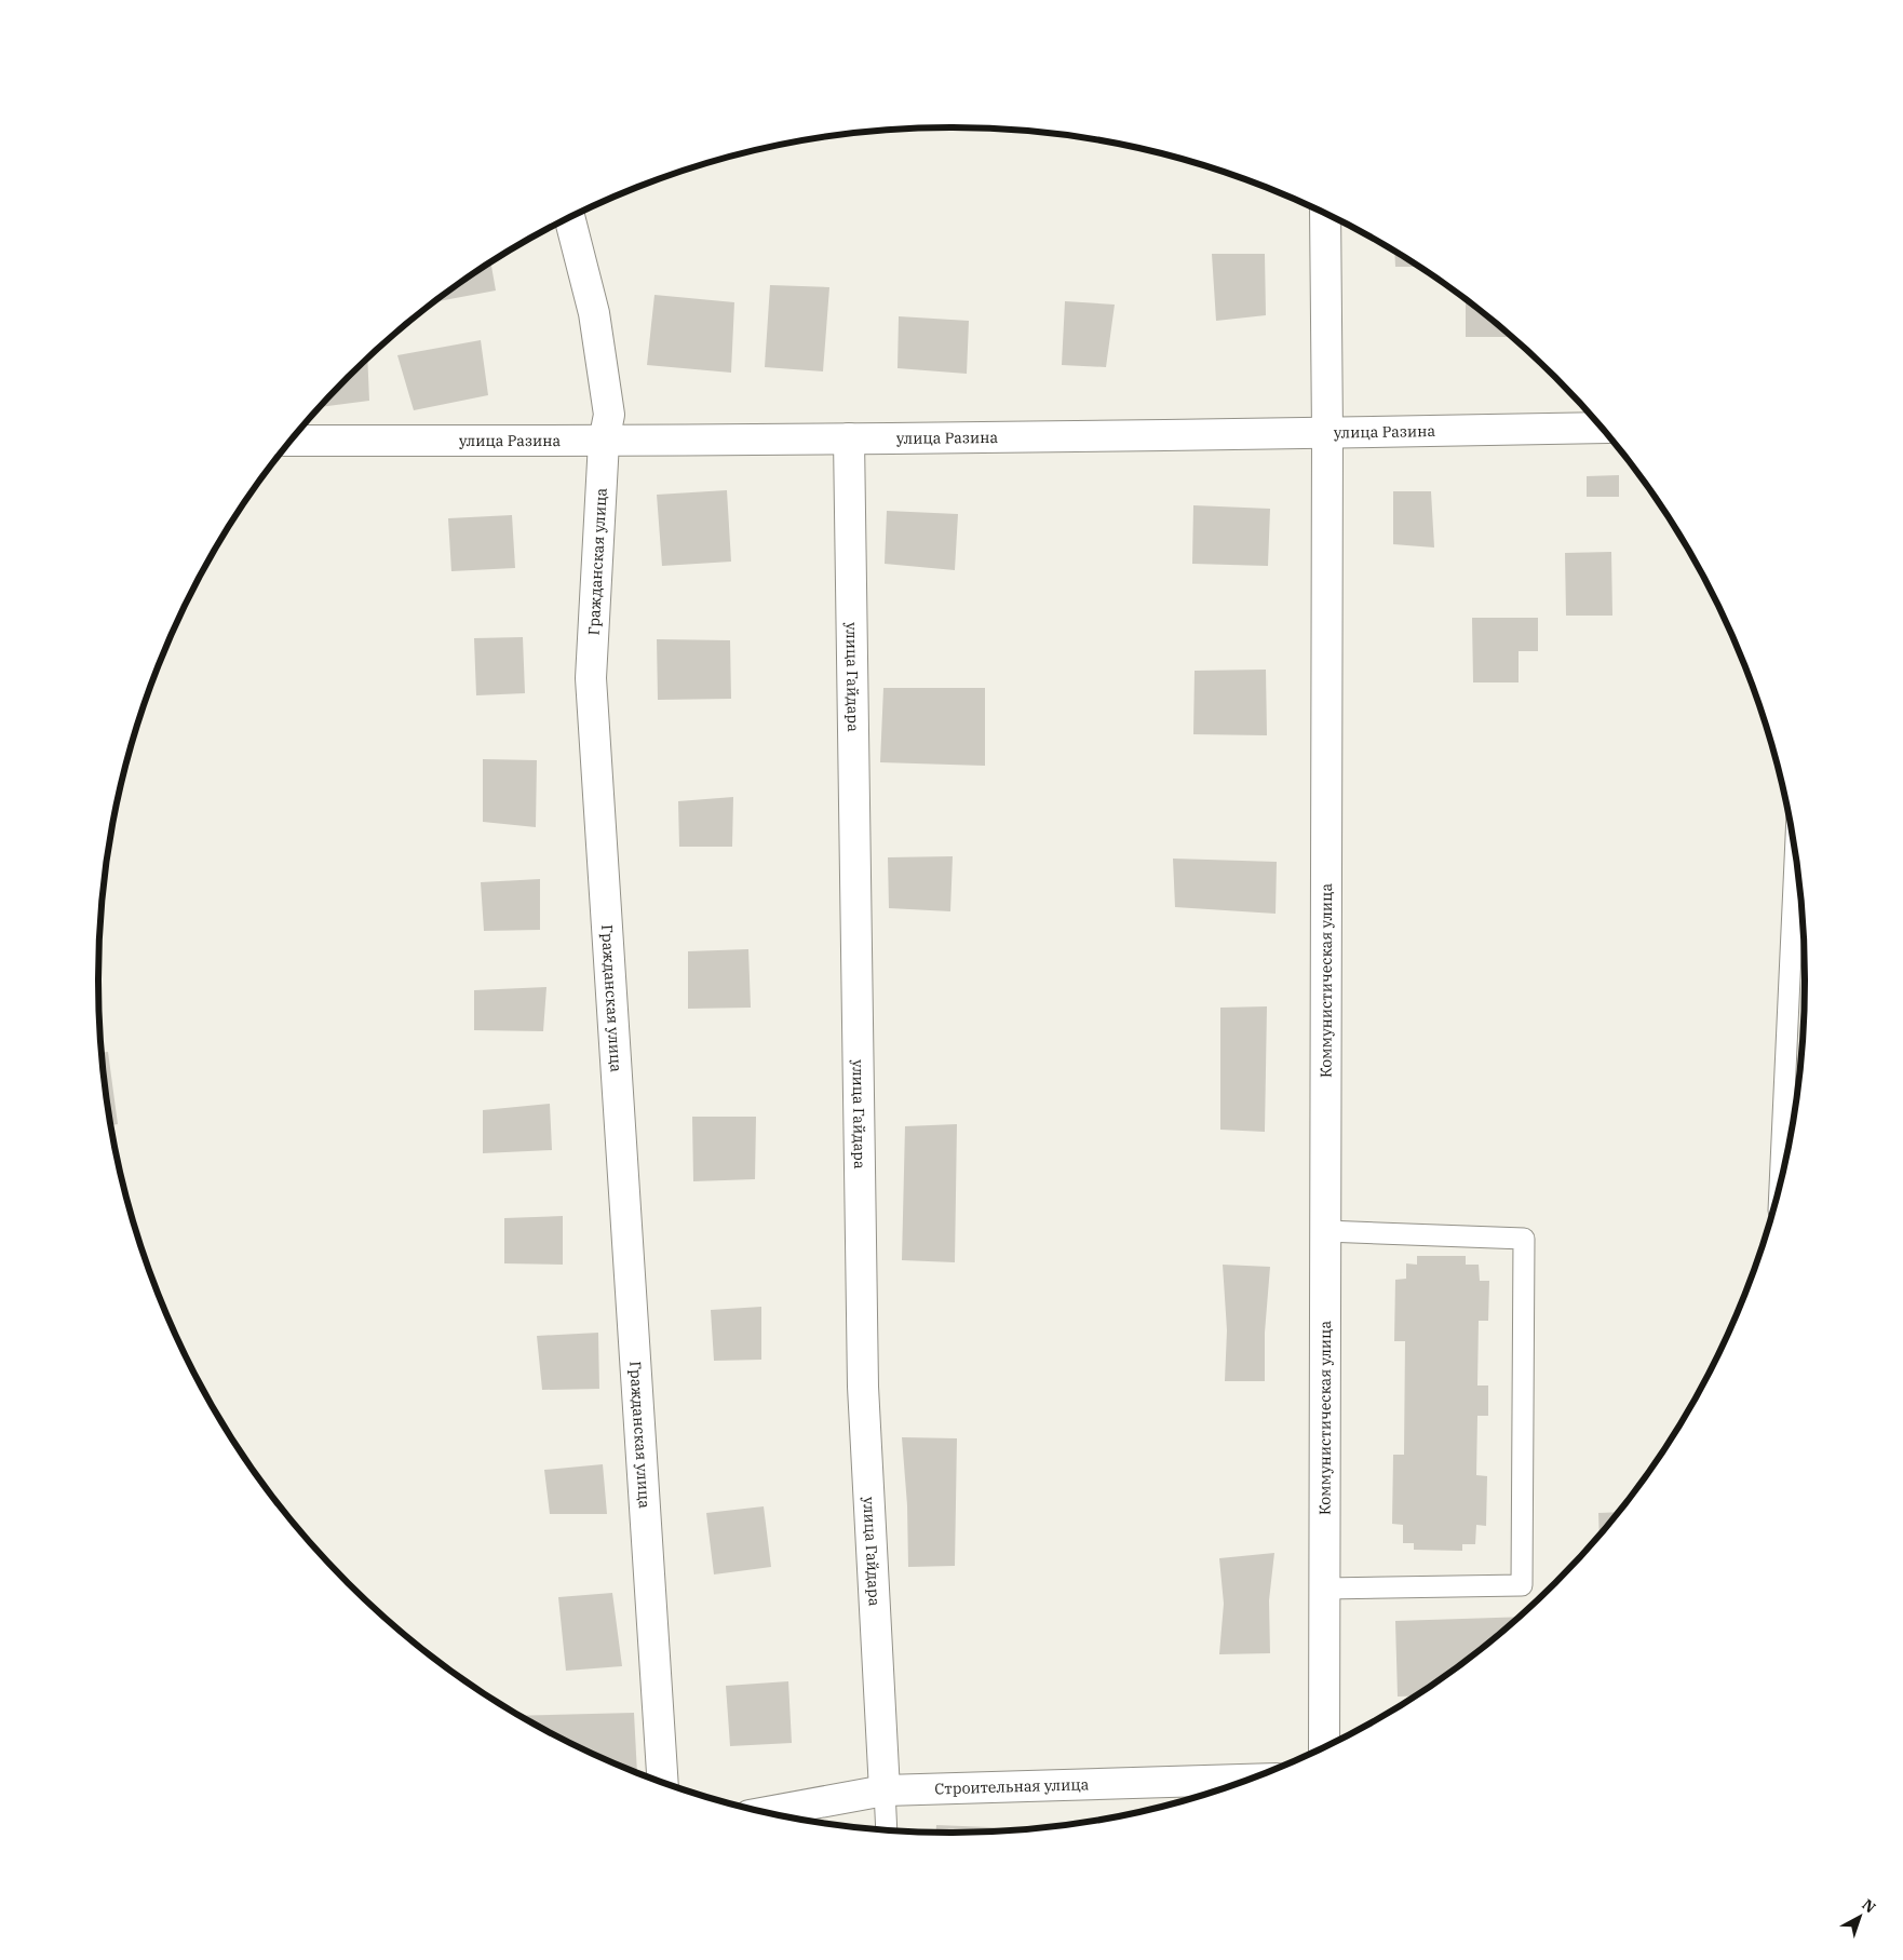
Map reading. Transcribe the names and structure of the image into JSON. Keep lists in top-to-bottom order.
{
  "streets": {
    "street": [
      "улица Разина",
      "Гражданская улица",
      "улица Гайдара",
      "Коммунистическая улица",
      "Строительная улица"
    ]
  },
  "crossings": [
    ["улица Разина", "Гражданская улица"],
    ["улица Разина", "улица Гайдара"],
    ["улица Разина", "Коммунистическая улица"],
    ["улица Гайдара", "Строительная улица"]
  ],
  "north": "top right"
}
